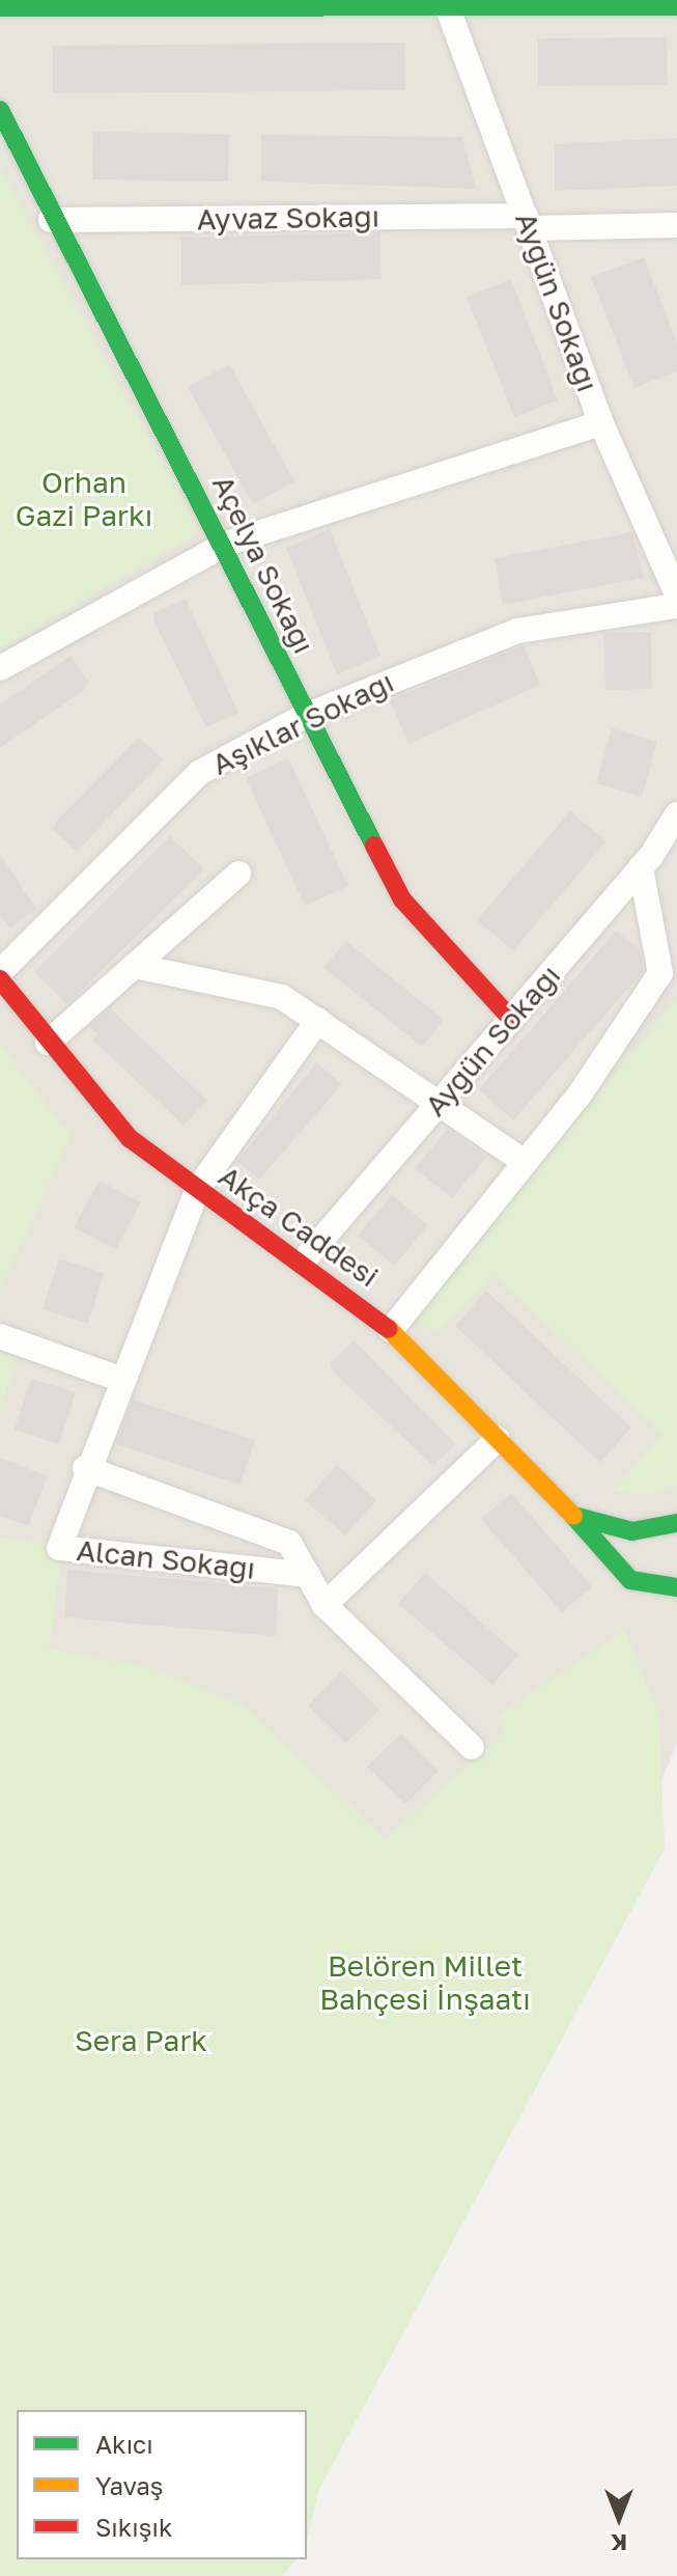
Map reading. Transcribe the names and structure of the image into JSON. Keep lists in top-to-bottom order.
{
  "streets": {
    "main road": ["Açelya Sokağı", "Akça Caddesi"],
    "street": [
      "Ayvaz Sokağı",
      "Aygün Sokağı",
      "Aşıklar Sokağı",
      "Alcan Sokağı"
    ]
  },
  "crossings": [
    ["Ayvaz Sokağı", "Aygün Sokağı"],
    ["Ayvaz Sokağı", "Açelya Sokağı"],
    ["Aygün Sokağı", "Açelya Sokağı"],
    ["Aygün Sokağı", "Akça Caddesi"],
    ["Açelya Sokağı", "Aşıklar Sokağı"],
    ["Akça Caddesi", "Alcan Sokağı"]
  ],
  "parks": ["Orhan Gazi Parkı", "Belören Millet Bahçesi İnşaatı", "Sera Park"],
  "legend": ["Akıcı", "Yavaş", "Sıkışık"],
  "north": "bottom"
}
